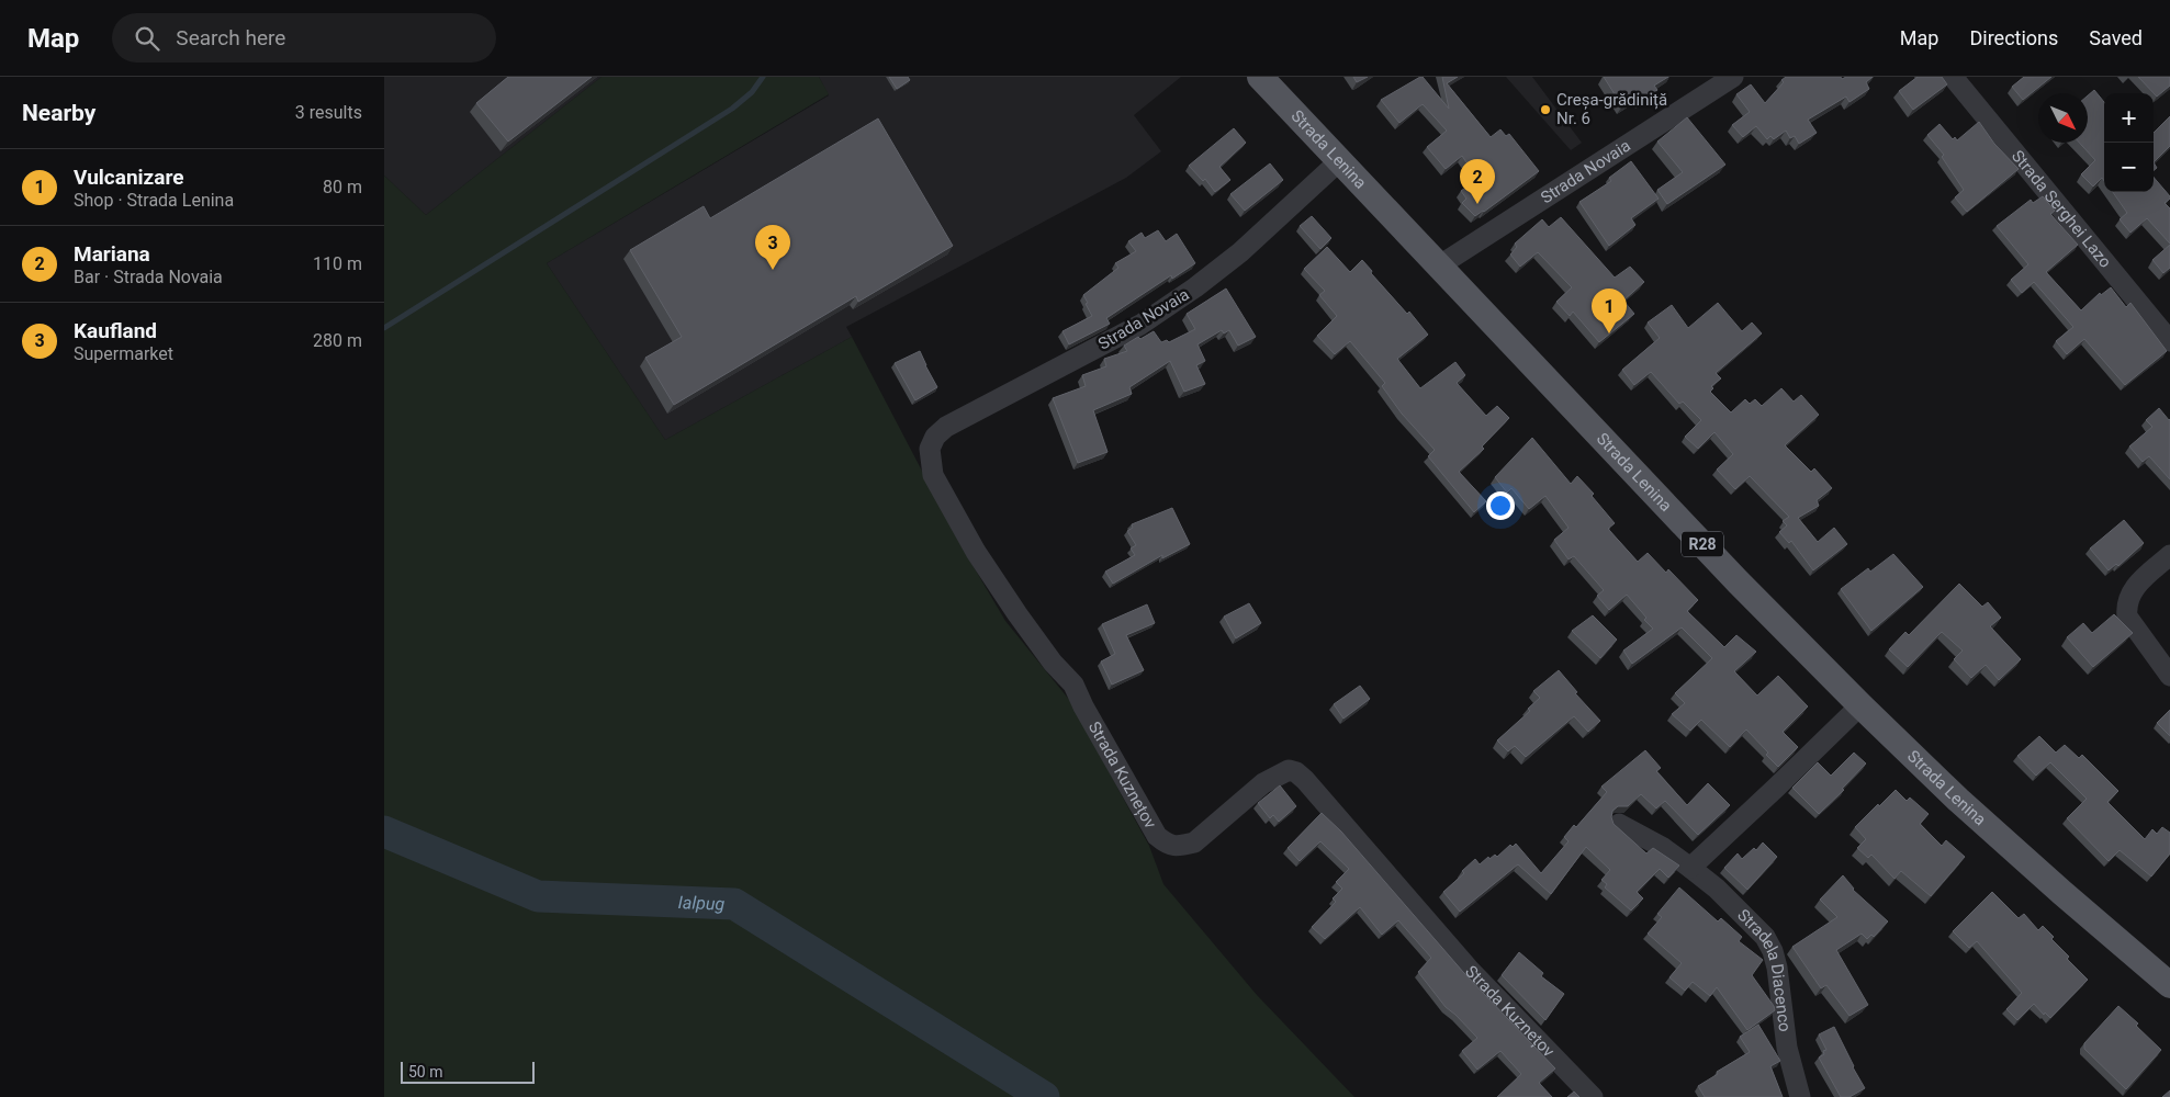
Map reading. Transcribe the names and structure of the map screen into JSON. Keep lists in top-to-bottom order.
{
  "streets": {
    "main road": ["Strada Lenina", "R28"],
    "street": [
      "Strada Novaia",
      "Strada Serghei Lazo",
      "Strada Kuznețov",
      "Stradela Diacenco"
    ]
  },
  "crossings": [
    ["Strada Lenina", "Strada Novaia"],
    ["Strada Novaia", "Strada Kuznețov"]
  ],
  "water": ["Ialpug"],
  "places": ["Creșa-grădiniță Nr. 6"],
  "scale_bar": "50 m",
  "north": "bottom right",
  "page": {
    "header": "Map",
    "search": "Search here",
    "nav": ["Map", "Directions", "Saved"],
    "heading": ["Nearby", "3 results"],
    "map_buttons": ["+", "−"],
    "list": [
      {
        "mark": "1",
        "name": "Vulcanizare",
        "note": "Shop · Strada Lenina",
        "value": "80 m"
      },
      {
        "mark": "2",
        "name": "Mariana",
        "note": "Bar · Strada Novaia",
        "value": "110 m"
      },
      {
        "mark": "3",
        "name": "Kaufland",
        "note": "Supermarket",
        "value": "280 m"
      }
    ],
    "pins": ["2", "3", "1"],
    "scale": "50 m"
  }
}
